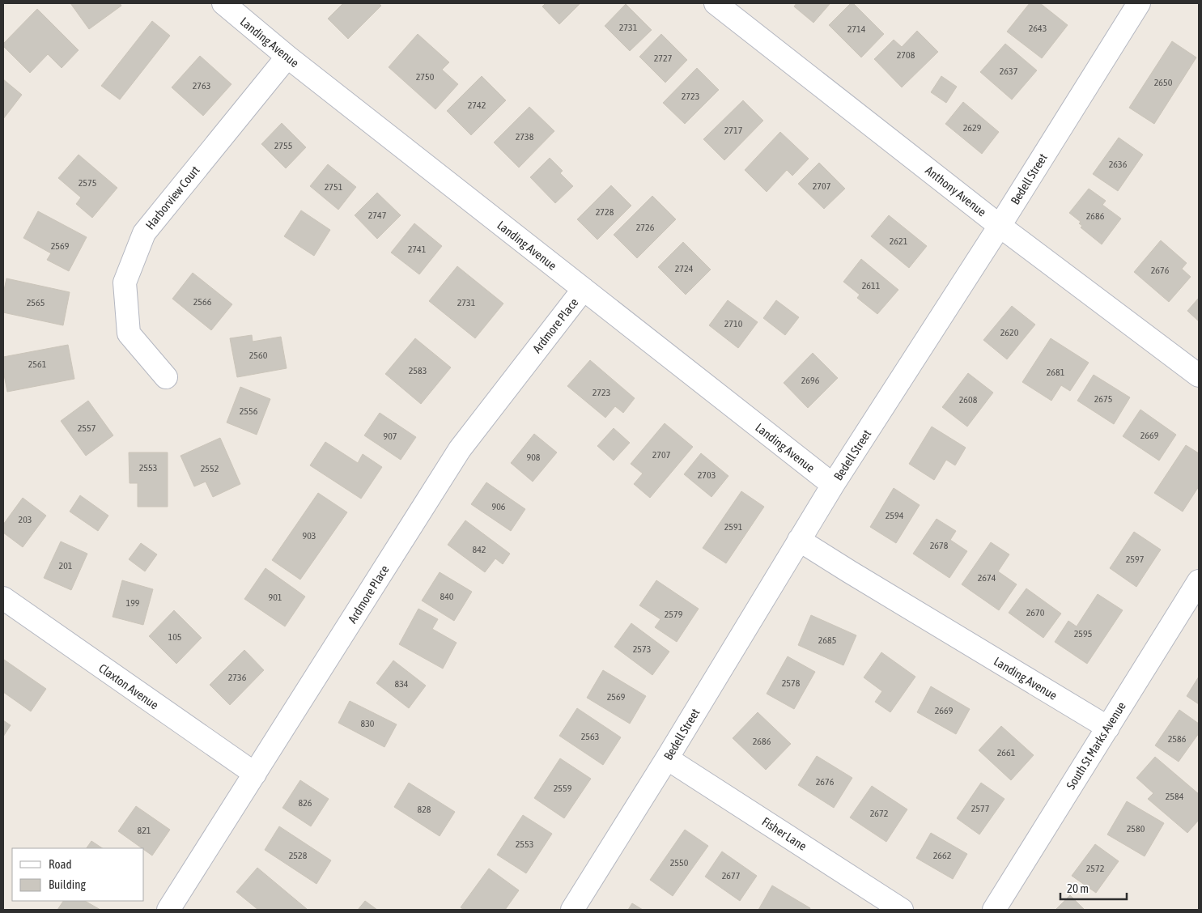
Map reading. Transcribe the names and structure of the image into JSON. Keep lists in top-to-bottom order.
{
  "streets": {
    "street": [
      "Landing Avenue",
      "Bedell Street",
      "Anthony Avenue",
      "Harborview Court",
      "Ardmore Place",
      "Claxton Avenue",
      "South St Marks Avenue",
      "Fisher Lane"
    ]
  },
  "crossings": [
    ["Landing Avenue", "Bedell Street"],
    ["Landing Avenue", "Harborview Court"],
    ["Landing Avenue", "Ardmore Place"],
    ["Landing Avenue", "South St Marks Avenue"],
    ["Bedell Street", "Anthony Avenue"],
    ["Bedell Street", "Fisher Lane"],
    ["Ardmore Place", "Claxton Avenue"]
  ],
  "house_numbers": [
    "2731",
    "2643",
    "2714",
    "2708",
    "2727",
    "2637",
    "2750",
    "2650",
    "2763",
    "2723",
    "2742",
    "2629",
    "2717",
    "2738",
    "2755",
    "2636",
    "2575",
    "2707",
    "2751",
    "2728",
    "2747",
    "2686",
    "2726",
    "2621",
    "2569",
    "2741",
    "2724",
    "2676",
    "2611",
    "2566",
    "2565",
    "2731",
    "2710",
    "2620",
    "2560",
    "2561",
    "2583",
    "2681",
    "2696",
    "2723",
    "2675",
    "2608",
    "2556",
    "2557",
    "2669",
    "907",
    "2707",
    "908",
    "2553",
    "2552",
    "2703",
    "906",
    "2594",
    "203",
    "2591",
    "903",
    "2678",
    "842",
    "2597",
    "201",
    "2674",
    "840",
    "901",
    "199",
    "2670",
    "2579",
    "2595",
    "105",
    "2685",
    "2573",
    "2736",
    "2578",
    "834",
    "2569",
    "2669",
    "830",
    "2563",
    "2586",
    "2686",
    "2661",
    "2676",
    "2559",
    "2584",
    "826",
    "2577",
    "828",
    "2672",
    "2580",
    "821",
    "2553",
    "2528",
    "2662",
    "2550",
    "2572",
    "2677"
  ],
  "legend": ["Road", "Building"],
  "scale_bar": "20 m"
}
